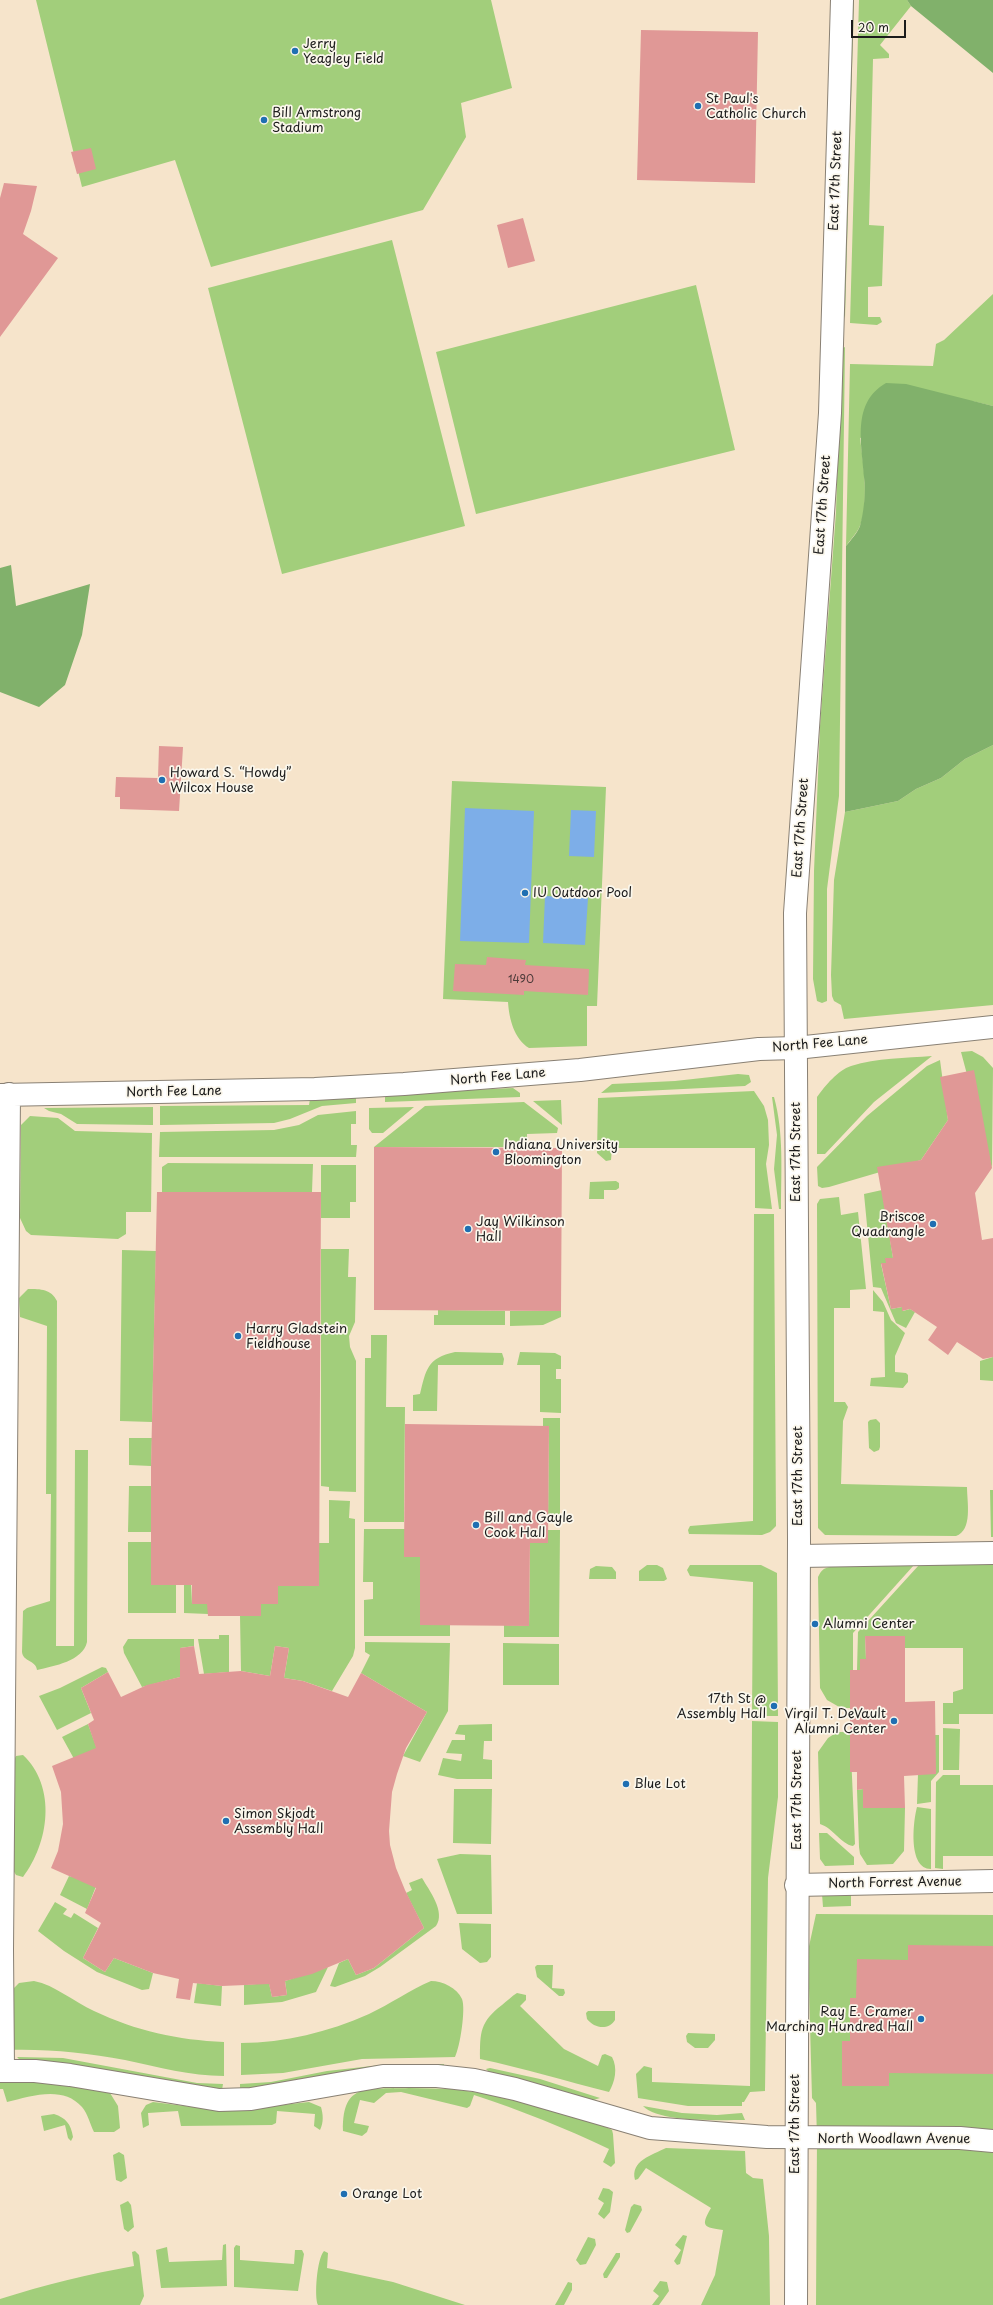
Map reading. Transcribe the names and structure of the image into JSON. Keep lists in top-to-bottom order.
{
  "streets": {
    "main road": [
      "East 17th Street",
      "North Fee Lane",
      "North Forrest Avenue",
      "North Woodlawn Avenue"
    ]
  },
  "crossings": [
    ["East 17th Street", "North Fee Lane"],
    ["East 17th Street", "North Forrest Avenue"],
    ["East 17th Street", "North Woodlawn Avenue"]
  ],
  "places": [
    "Jerry Yeagley Field",
    "St Paul's Catholic Church",
    "Bill Armstrong Stadium",
    "Howard S. “Howdy” Wilcox House",
    "IU Outdoor Pool",
    "Indiana University Bloomington",
    "Briscoe Quadrangle",
    "Jay Wilkinson Hall",
    "Harry Gladstein Fieldhouse",
    "Bill and Gayle Cook Hall",
    "Alumni Center",
    "17th St @ Assembly Hall",
    "Virgil T. DeVault Alumni Center",
    "Blue Lot",
    "Simon Skjodt Assembly Hall",
    "Ray E. Cramer Marching Hundred Hall",
    "Orange Lot"
  ],
  "house_numbers": ["1490"],
  "scale_bar": "20 m"
}
